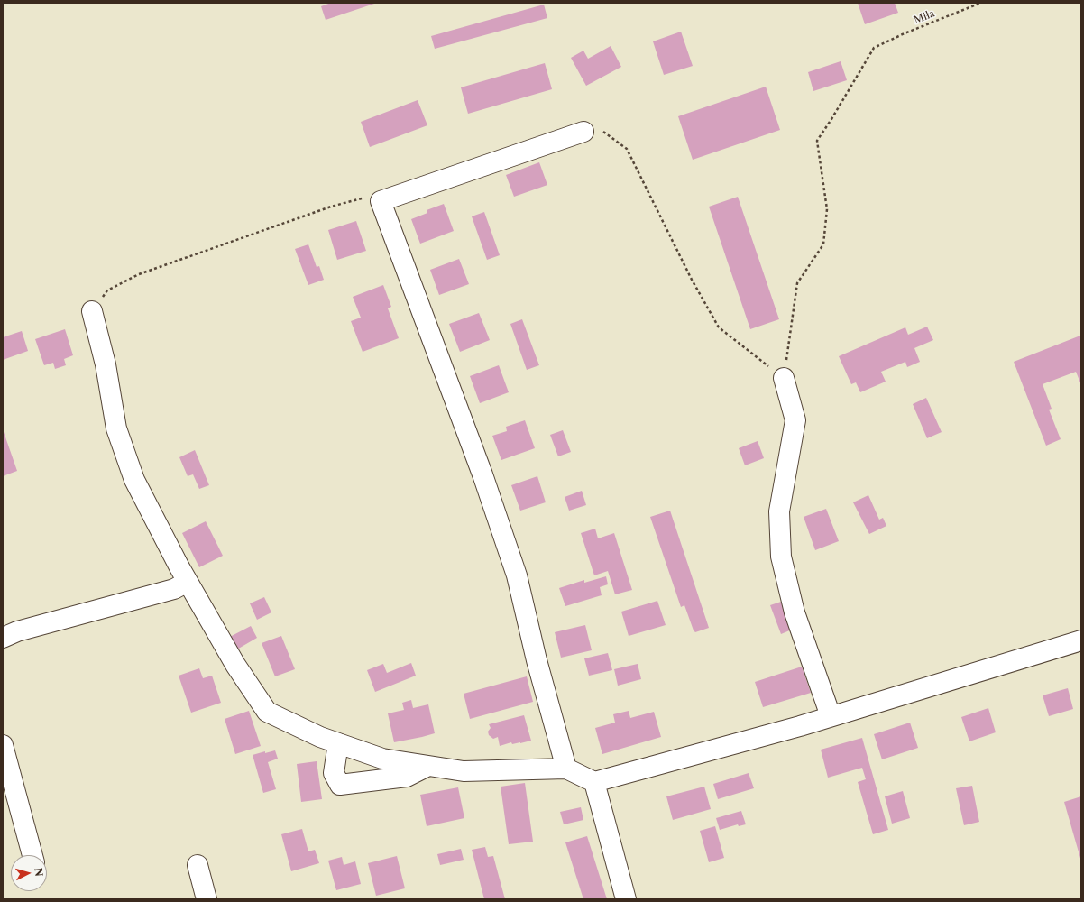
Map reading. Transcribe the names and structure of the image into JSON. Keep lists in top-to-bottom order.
{
  "streets": {
    "path": ["Miła"]
  },
  "north": "right"
}
